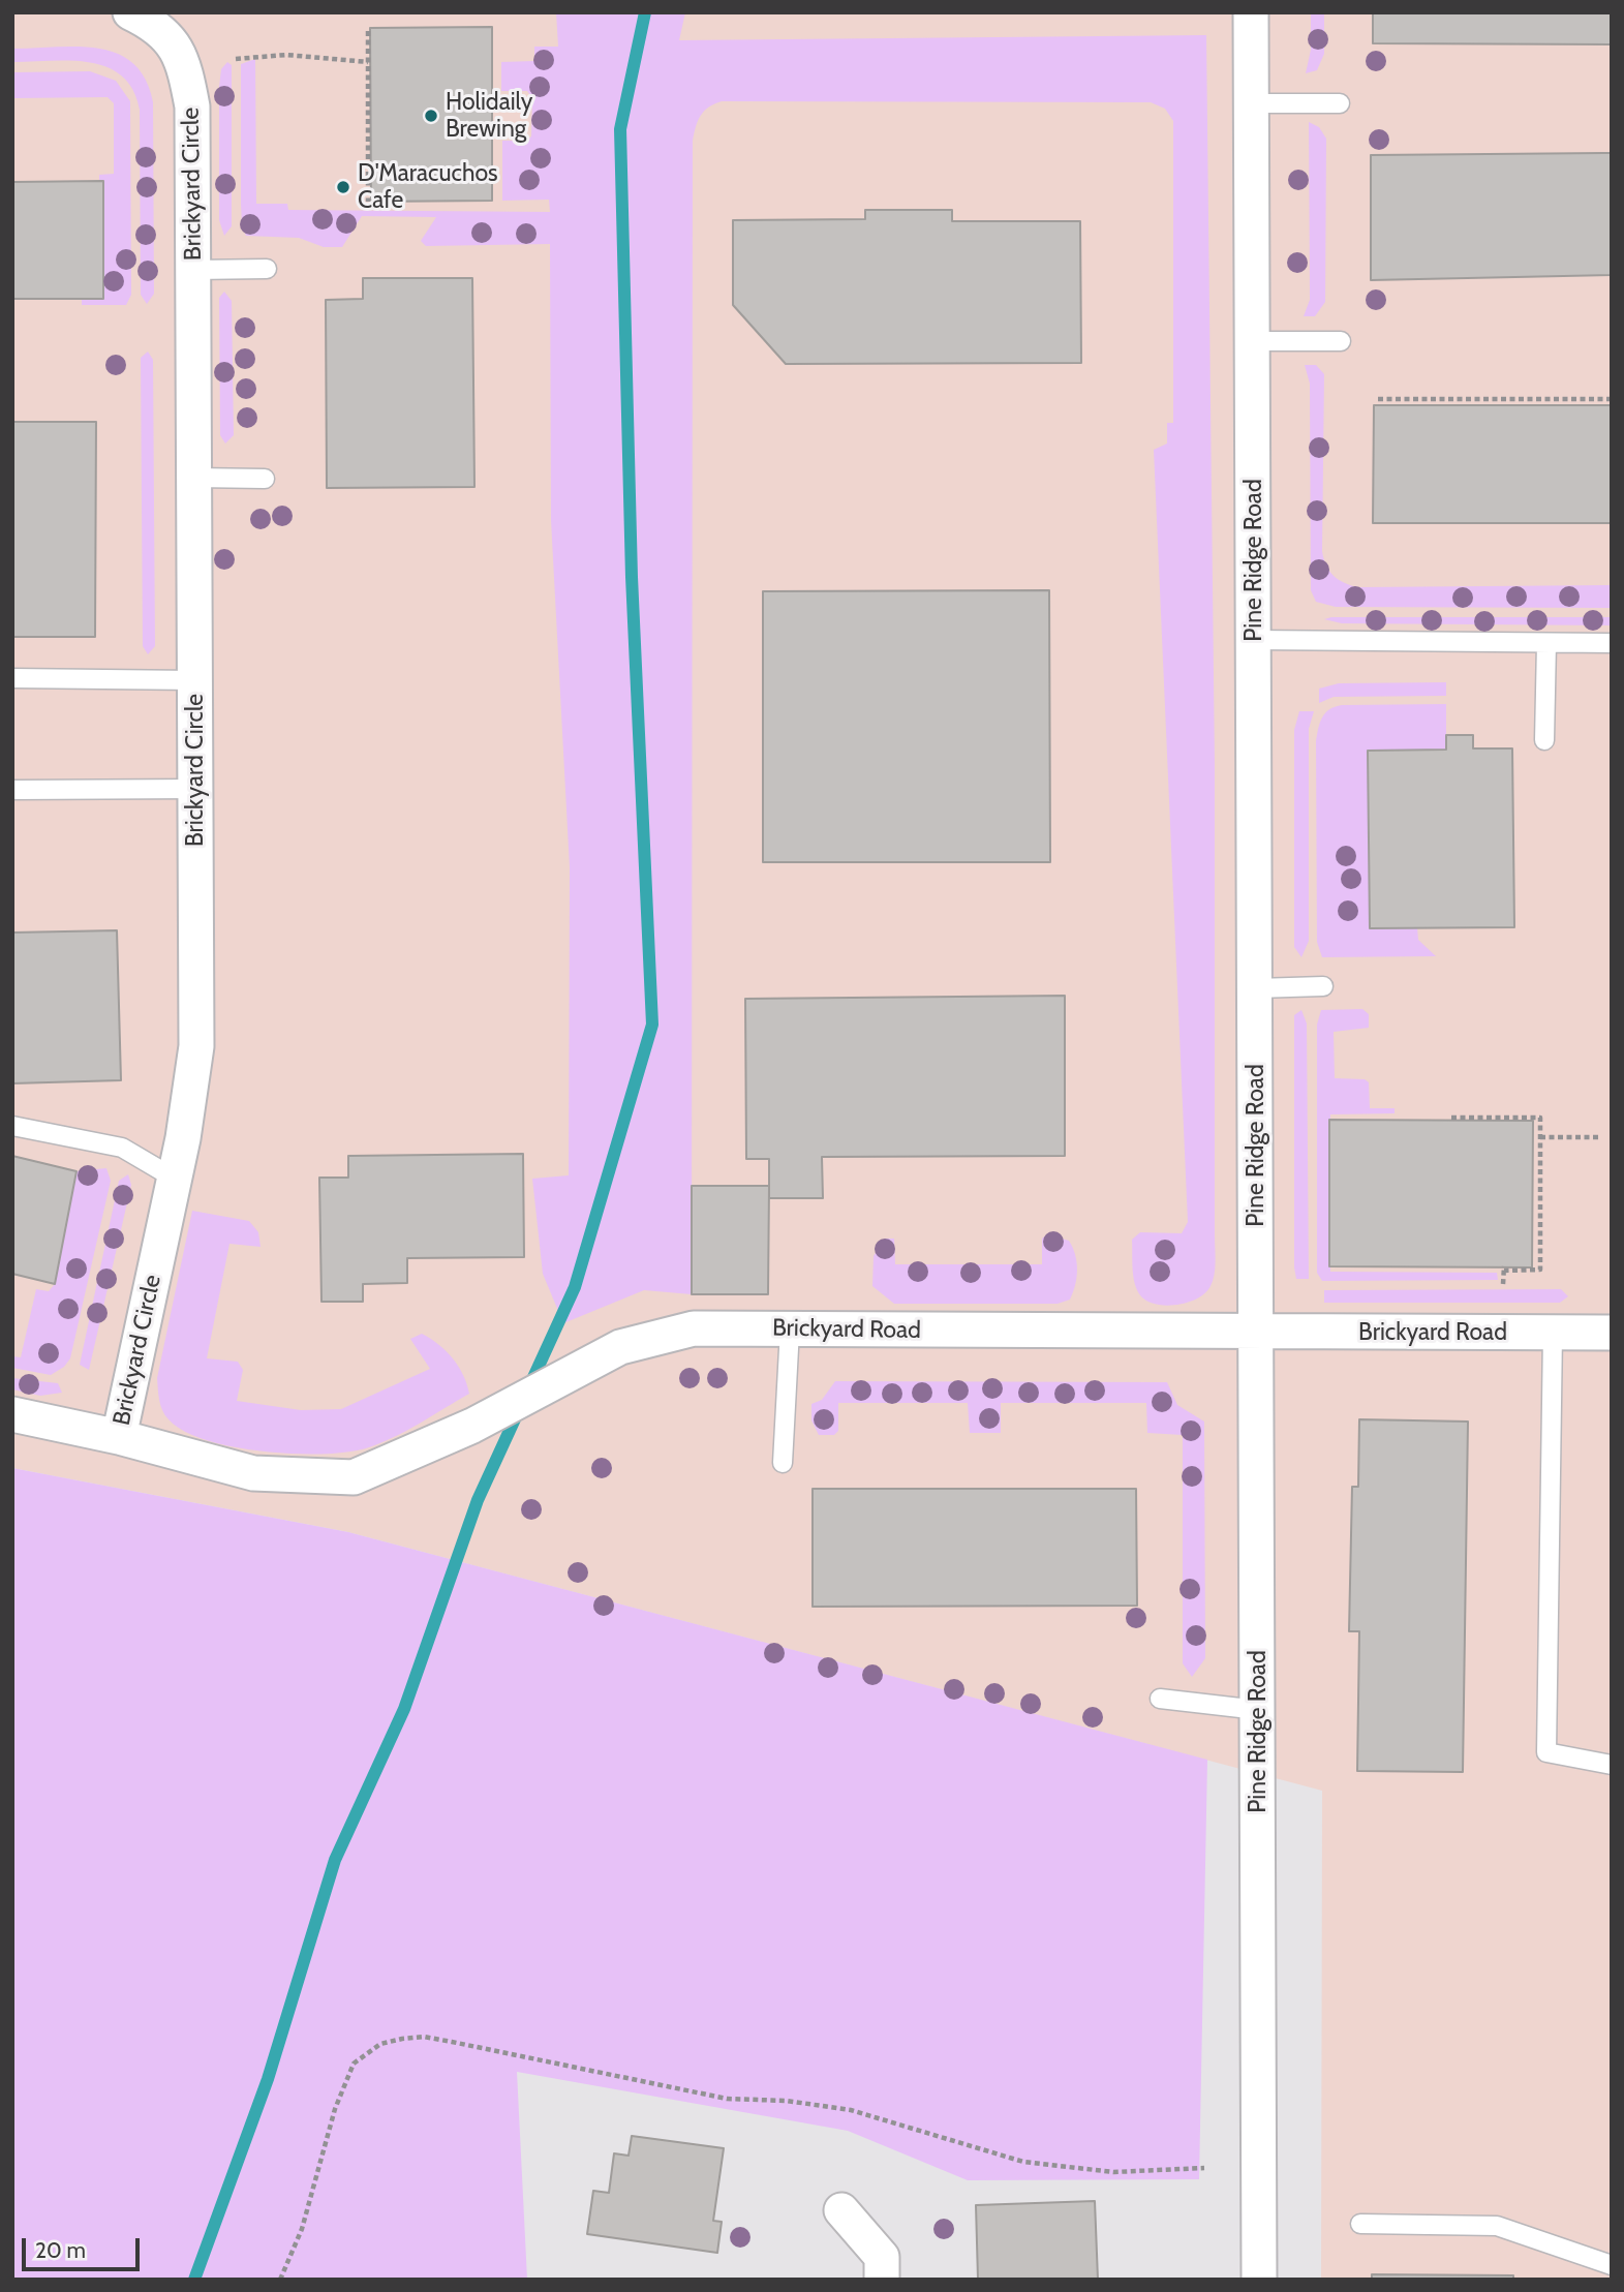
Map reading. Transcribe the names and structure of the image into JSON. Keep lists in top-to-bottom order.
{
  "streets": {
    "street": ["Brickyard Circle", "Pine Ridge Road", "Brickyard Road"]
  },
  "crossings": [
    ["Brickyard Circle", "Brickyard Road"],
    ["Pine Ridge Road", "Brickyard Road"]
  ],
  "places": ["Holidaily Brewing", "D'Maracuchos Cafe"],
  "scale_bar": "20 m"
}
